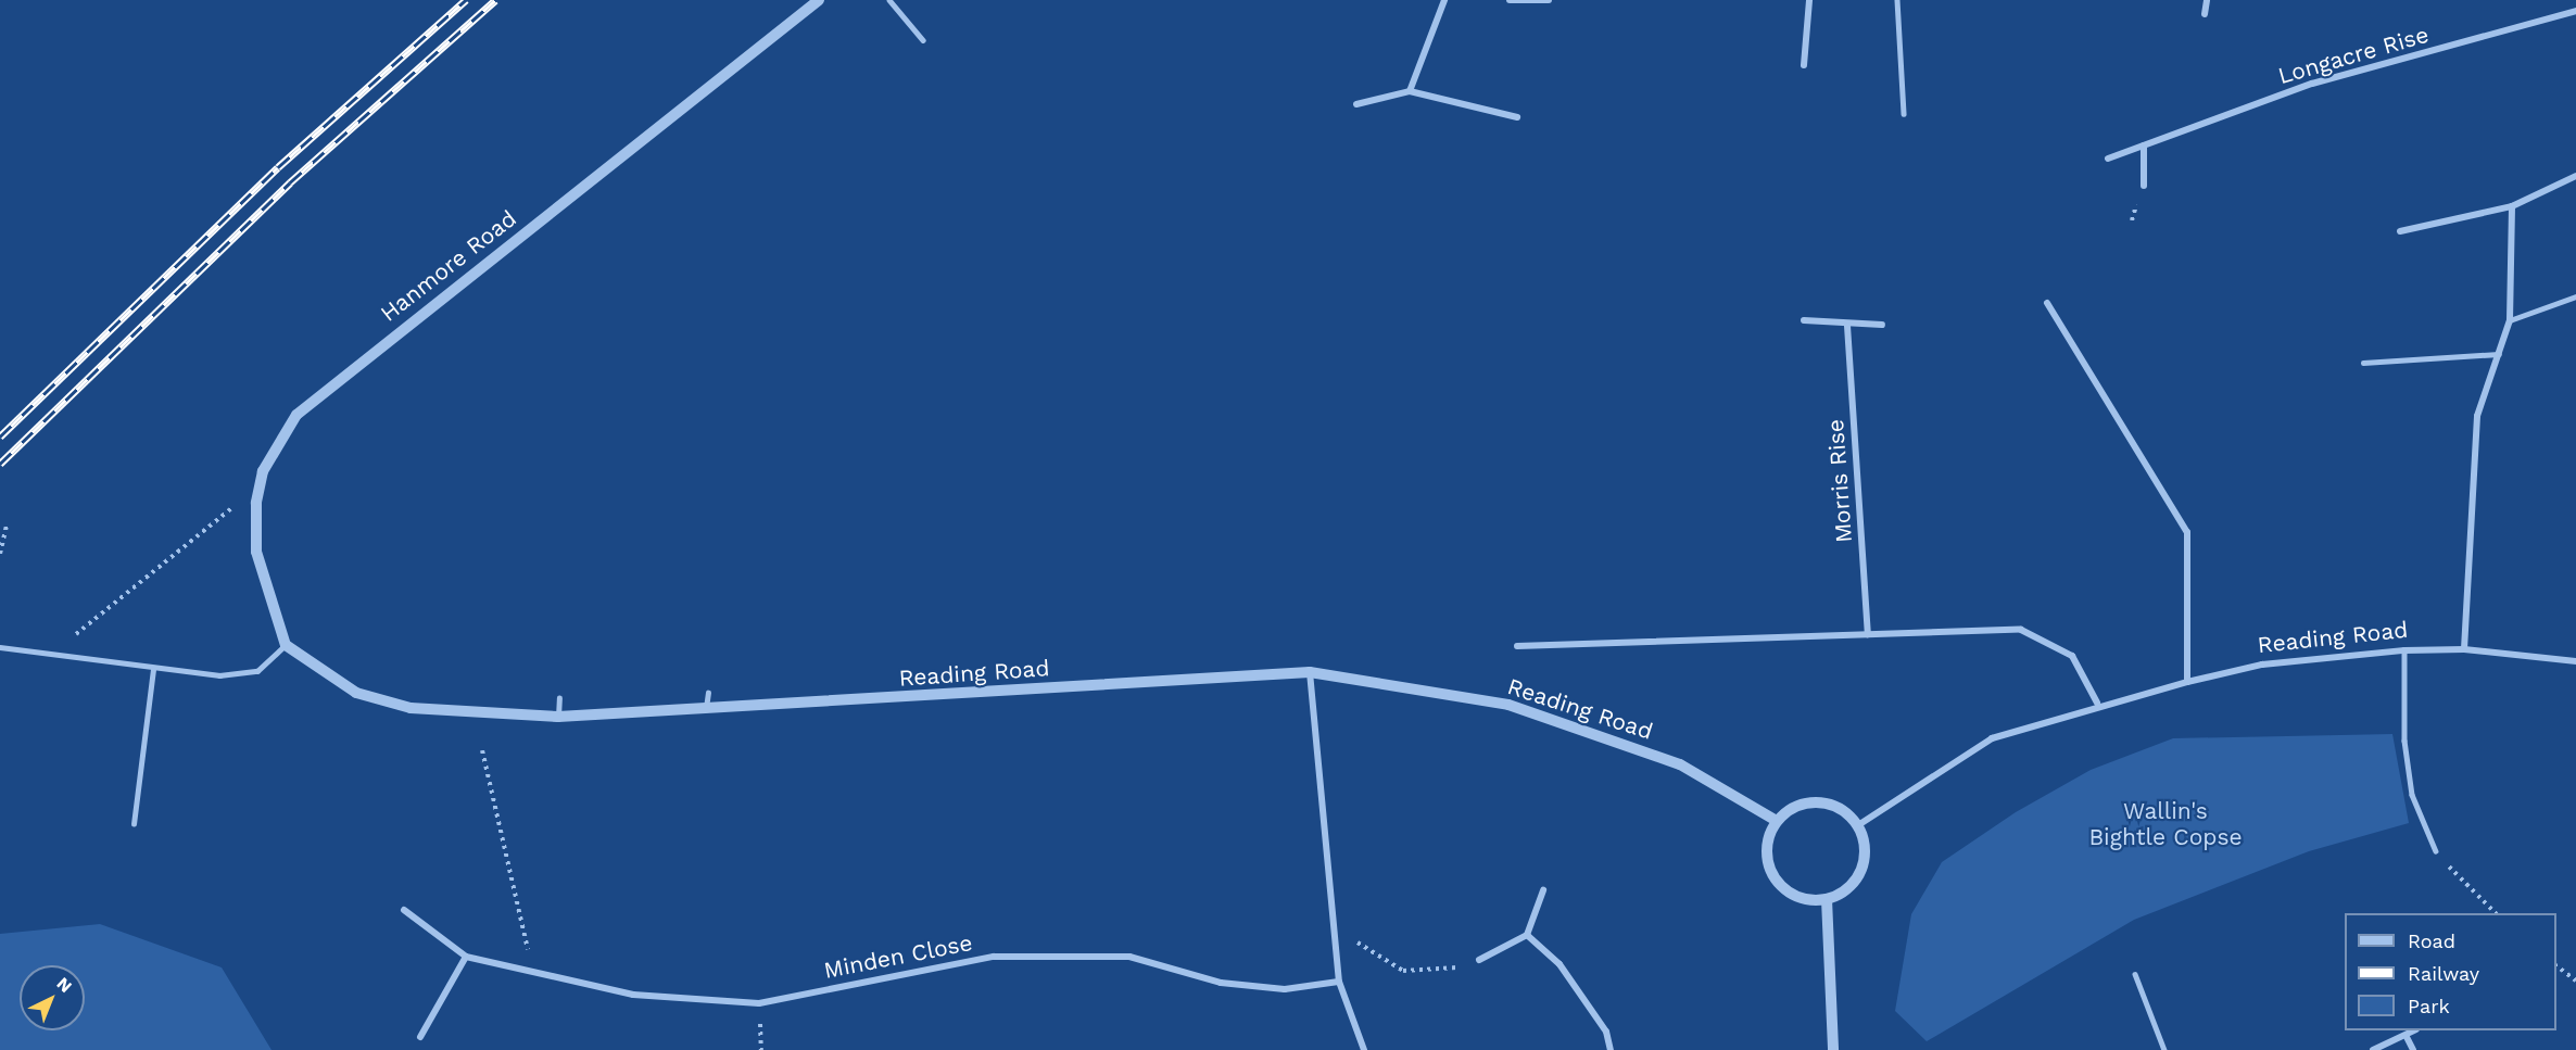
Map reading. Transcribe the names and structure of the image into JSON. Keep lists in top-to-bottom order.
{
  "streets": {
    "street": [
      "Longacre Rise",
      "Hanmore Road",
      "Morris Rise",
      "Reading Road",
      "Minden Close"
    ]
  },
  "crossings": [
    ["Hanmore Road", "Reading Road"],
    ["Morris Rise", "Reading Road"]
  ],
  "parks": ["Wallin's Bightle Copse"],
  "legend": ["Road", "Railway", "Park"],
  "north": "top right"
}
